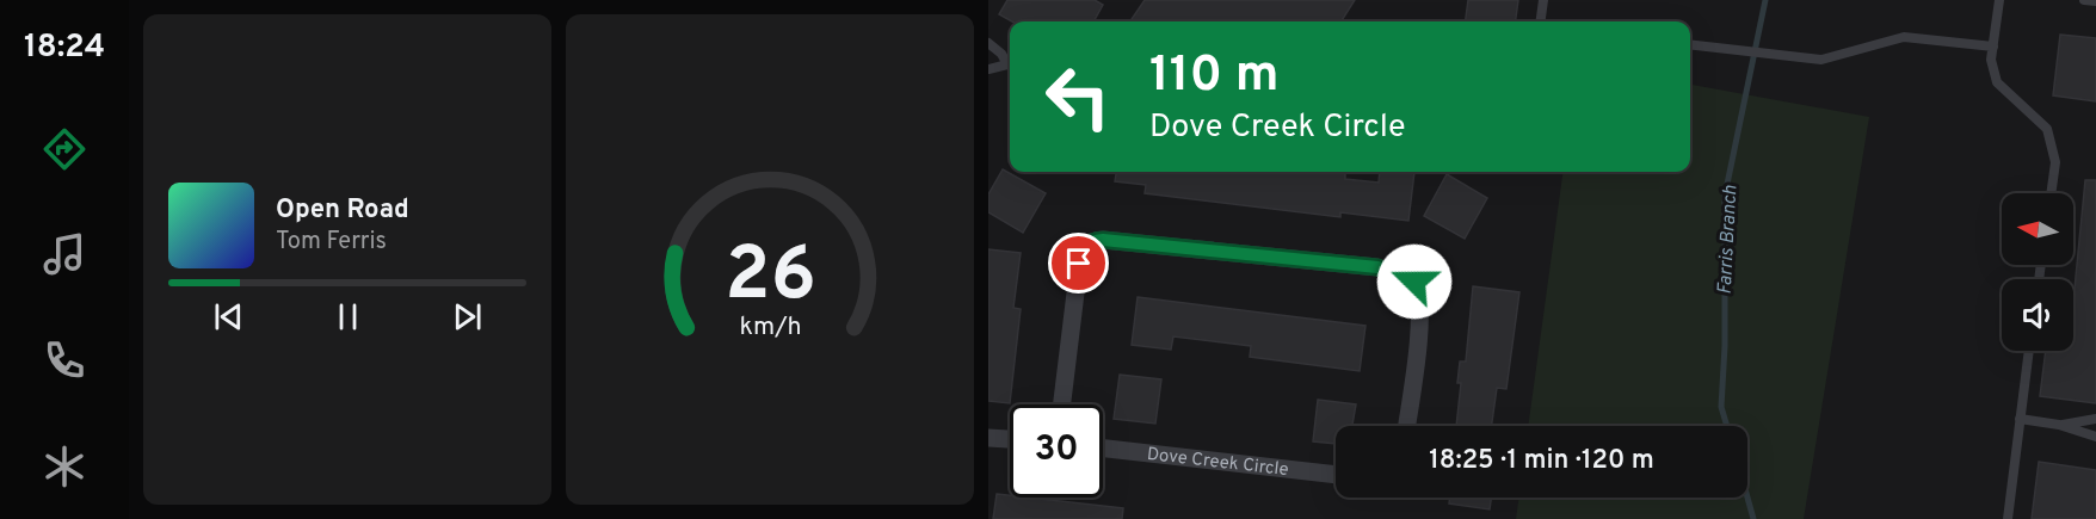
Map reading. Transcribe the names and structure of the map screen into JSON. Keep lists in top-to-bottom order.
{
  "streets": {
    "street": ["Dove Creek Circle"]
  },
  "water": ["Farris Branch"],
  "north": "left",
  "page": {
    "tabs": "18:24",
    "turn": ["110 m", "Dove Creek Circle"],
    "song": ["Open Road", "Tom Ferris"],
    "limit": "30",
    "trip": "18:25 · 1 min · 120 m",
    "gauge": ["26", "km/h"]
  }
}
